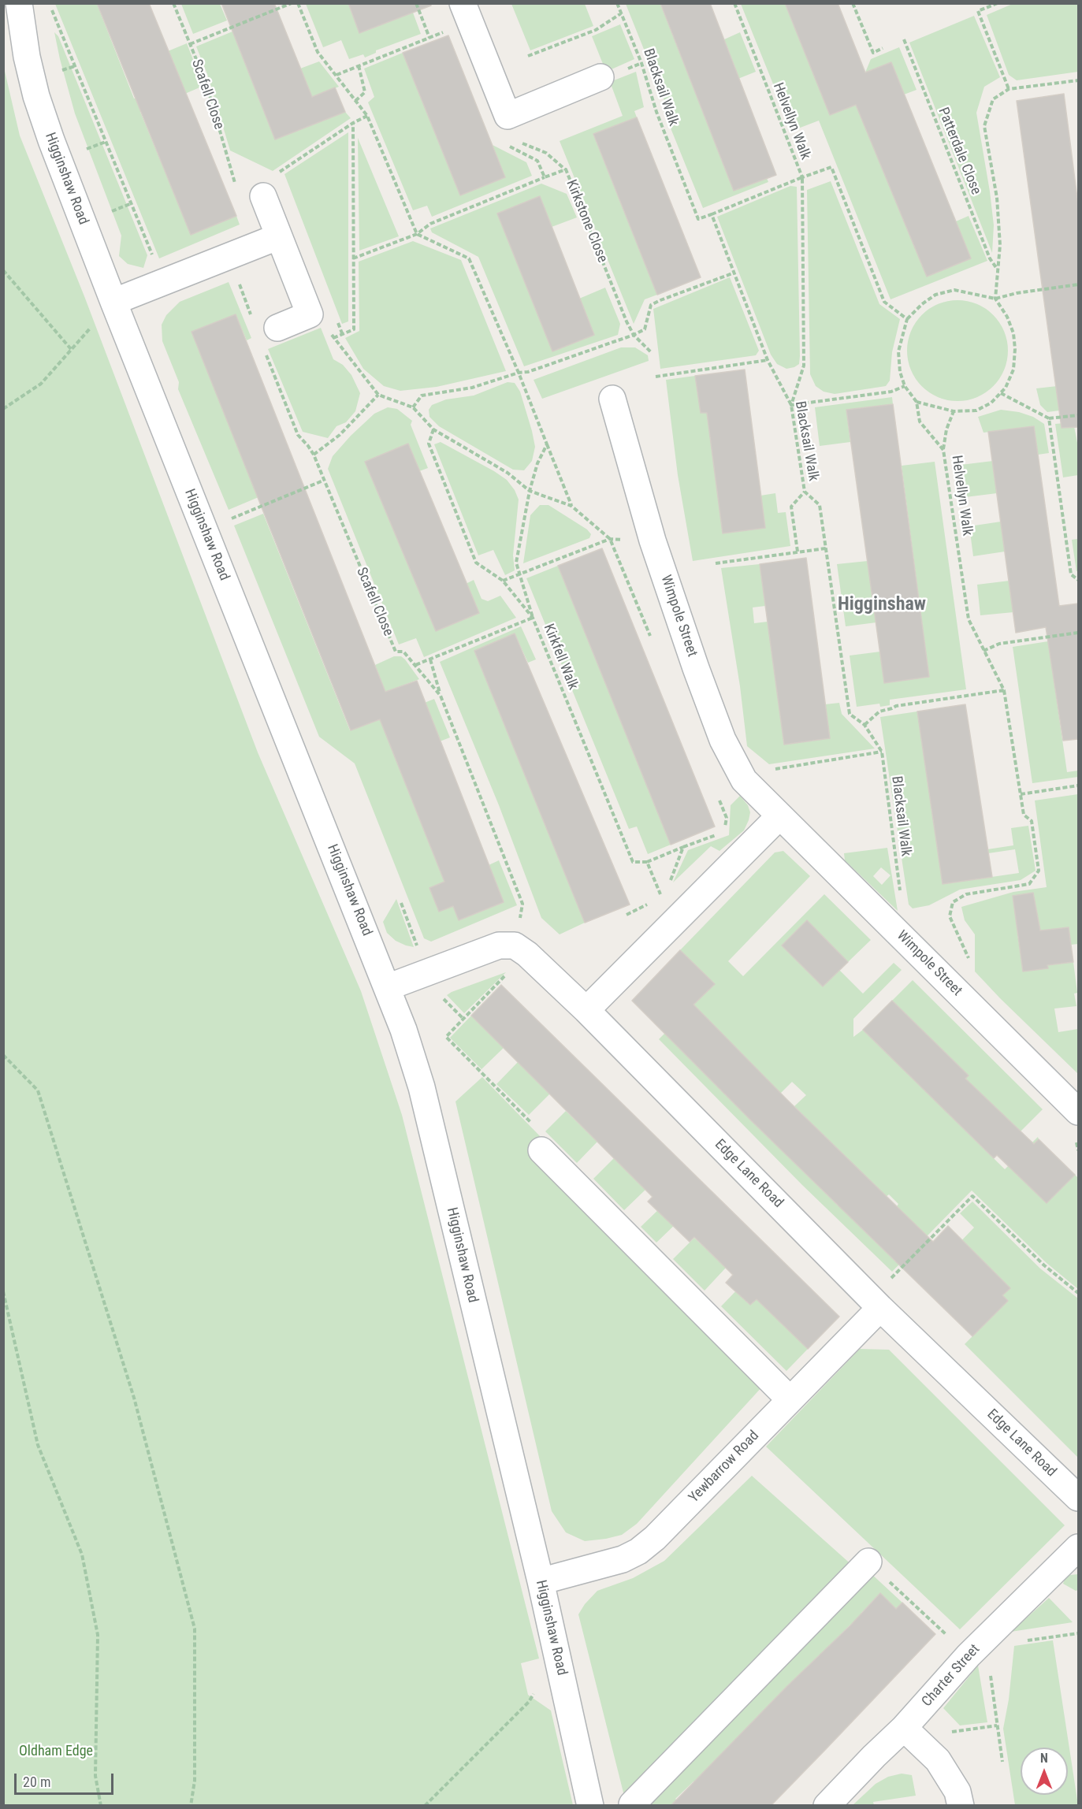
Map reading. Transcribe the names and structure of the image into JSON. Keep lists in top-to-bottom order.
{
  "streets": {
    "street": [
      "Higginshaw Road",
      "Wimpole Street",
      "Edge Lane Road",
      "Yewbarrow Road",
      "Charter Street"
    ],
    "path": [
      "Blacksail Walk",
      "Scafell Close",
      "Helvellyn Walk",
      "Patterdale Close",
      "Kirkstone Close",
      "Kirkfell Walk"
    ]
  },
  "crossings": [
    ["Scafell Close", "Edge Lane Road"],
    ["Higginshaw Road", "Yewbarrow Road"],
    ["Edge Lane Road", "Yewbarrow Road"]
  ],
  "districts": ["Higginshaw"],
  "parks": ["Oldham Edge"],
  "scale_bar": "20 m",
  "north": "top"
}
